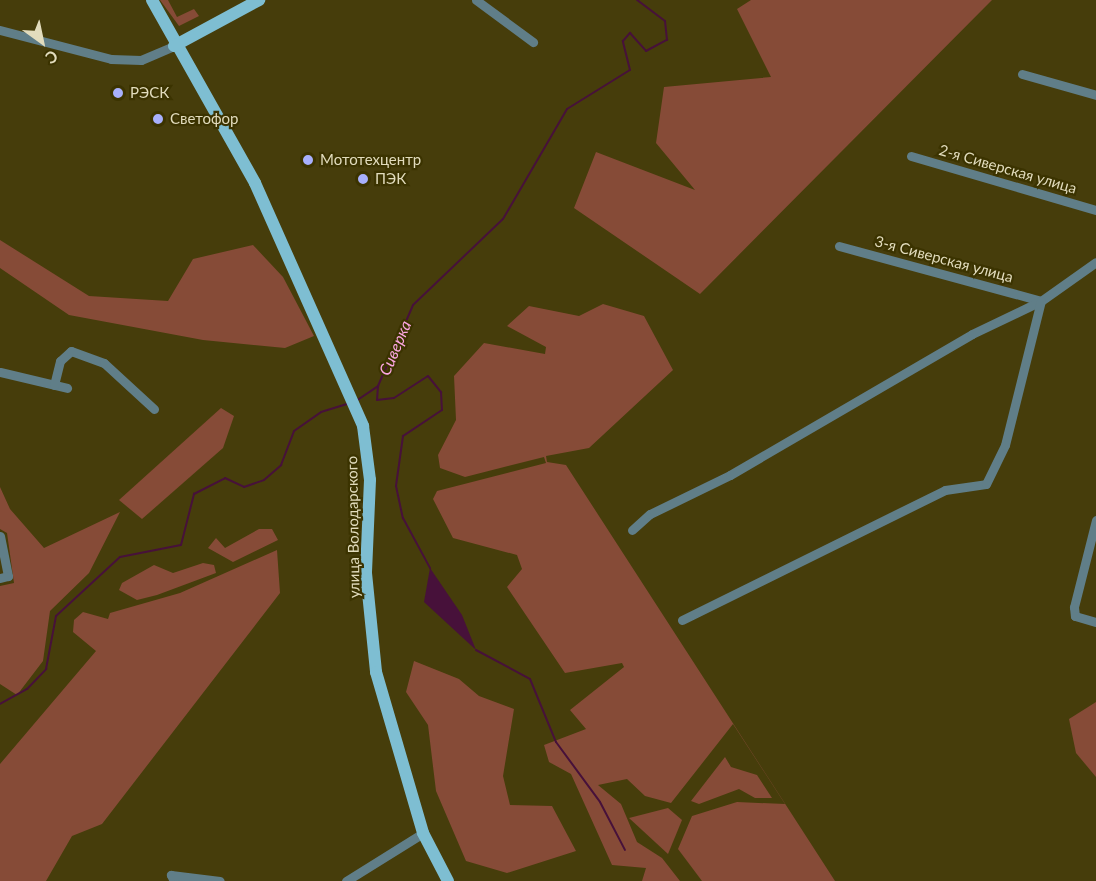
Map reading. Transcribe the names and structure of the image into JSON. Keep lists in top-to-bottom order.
{
  "streets": {
    "main road": ["улица Володарского"],
    "street": ["2-я Сиверская улица", "3-я Сиверская улица"]
  },
  "water": ["Сиверка"],
  "places": [
    "РЭСК",
    "Светофор",
    "Мототехцентр",
    "ПЭК"
  ],
  "north": "bottom right"
}
